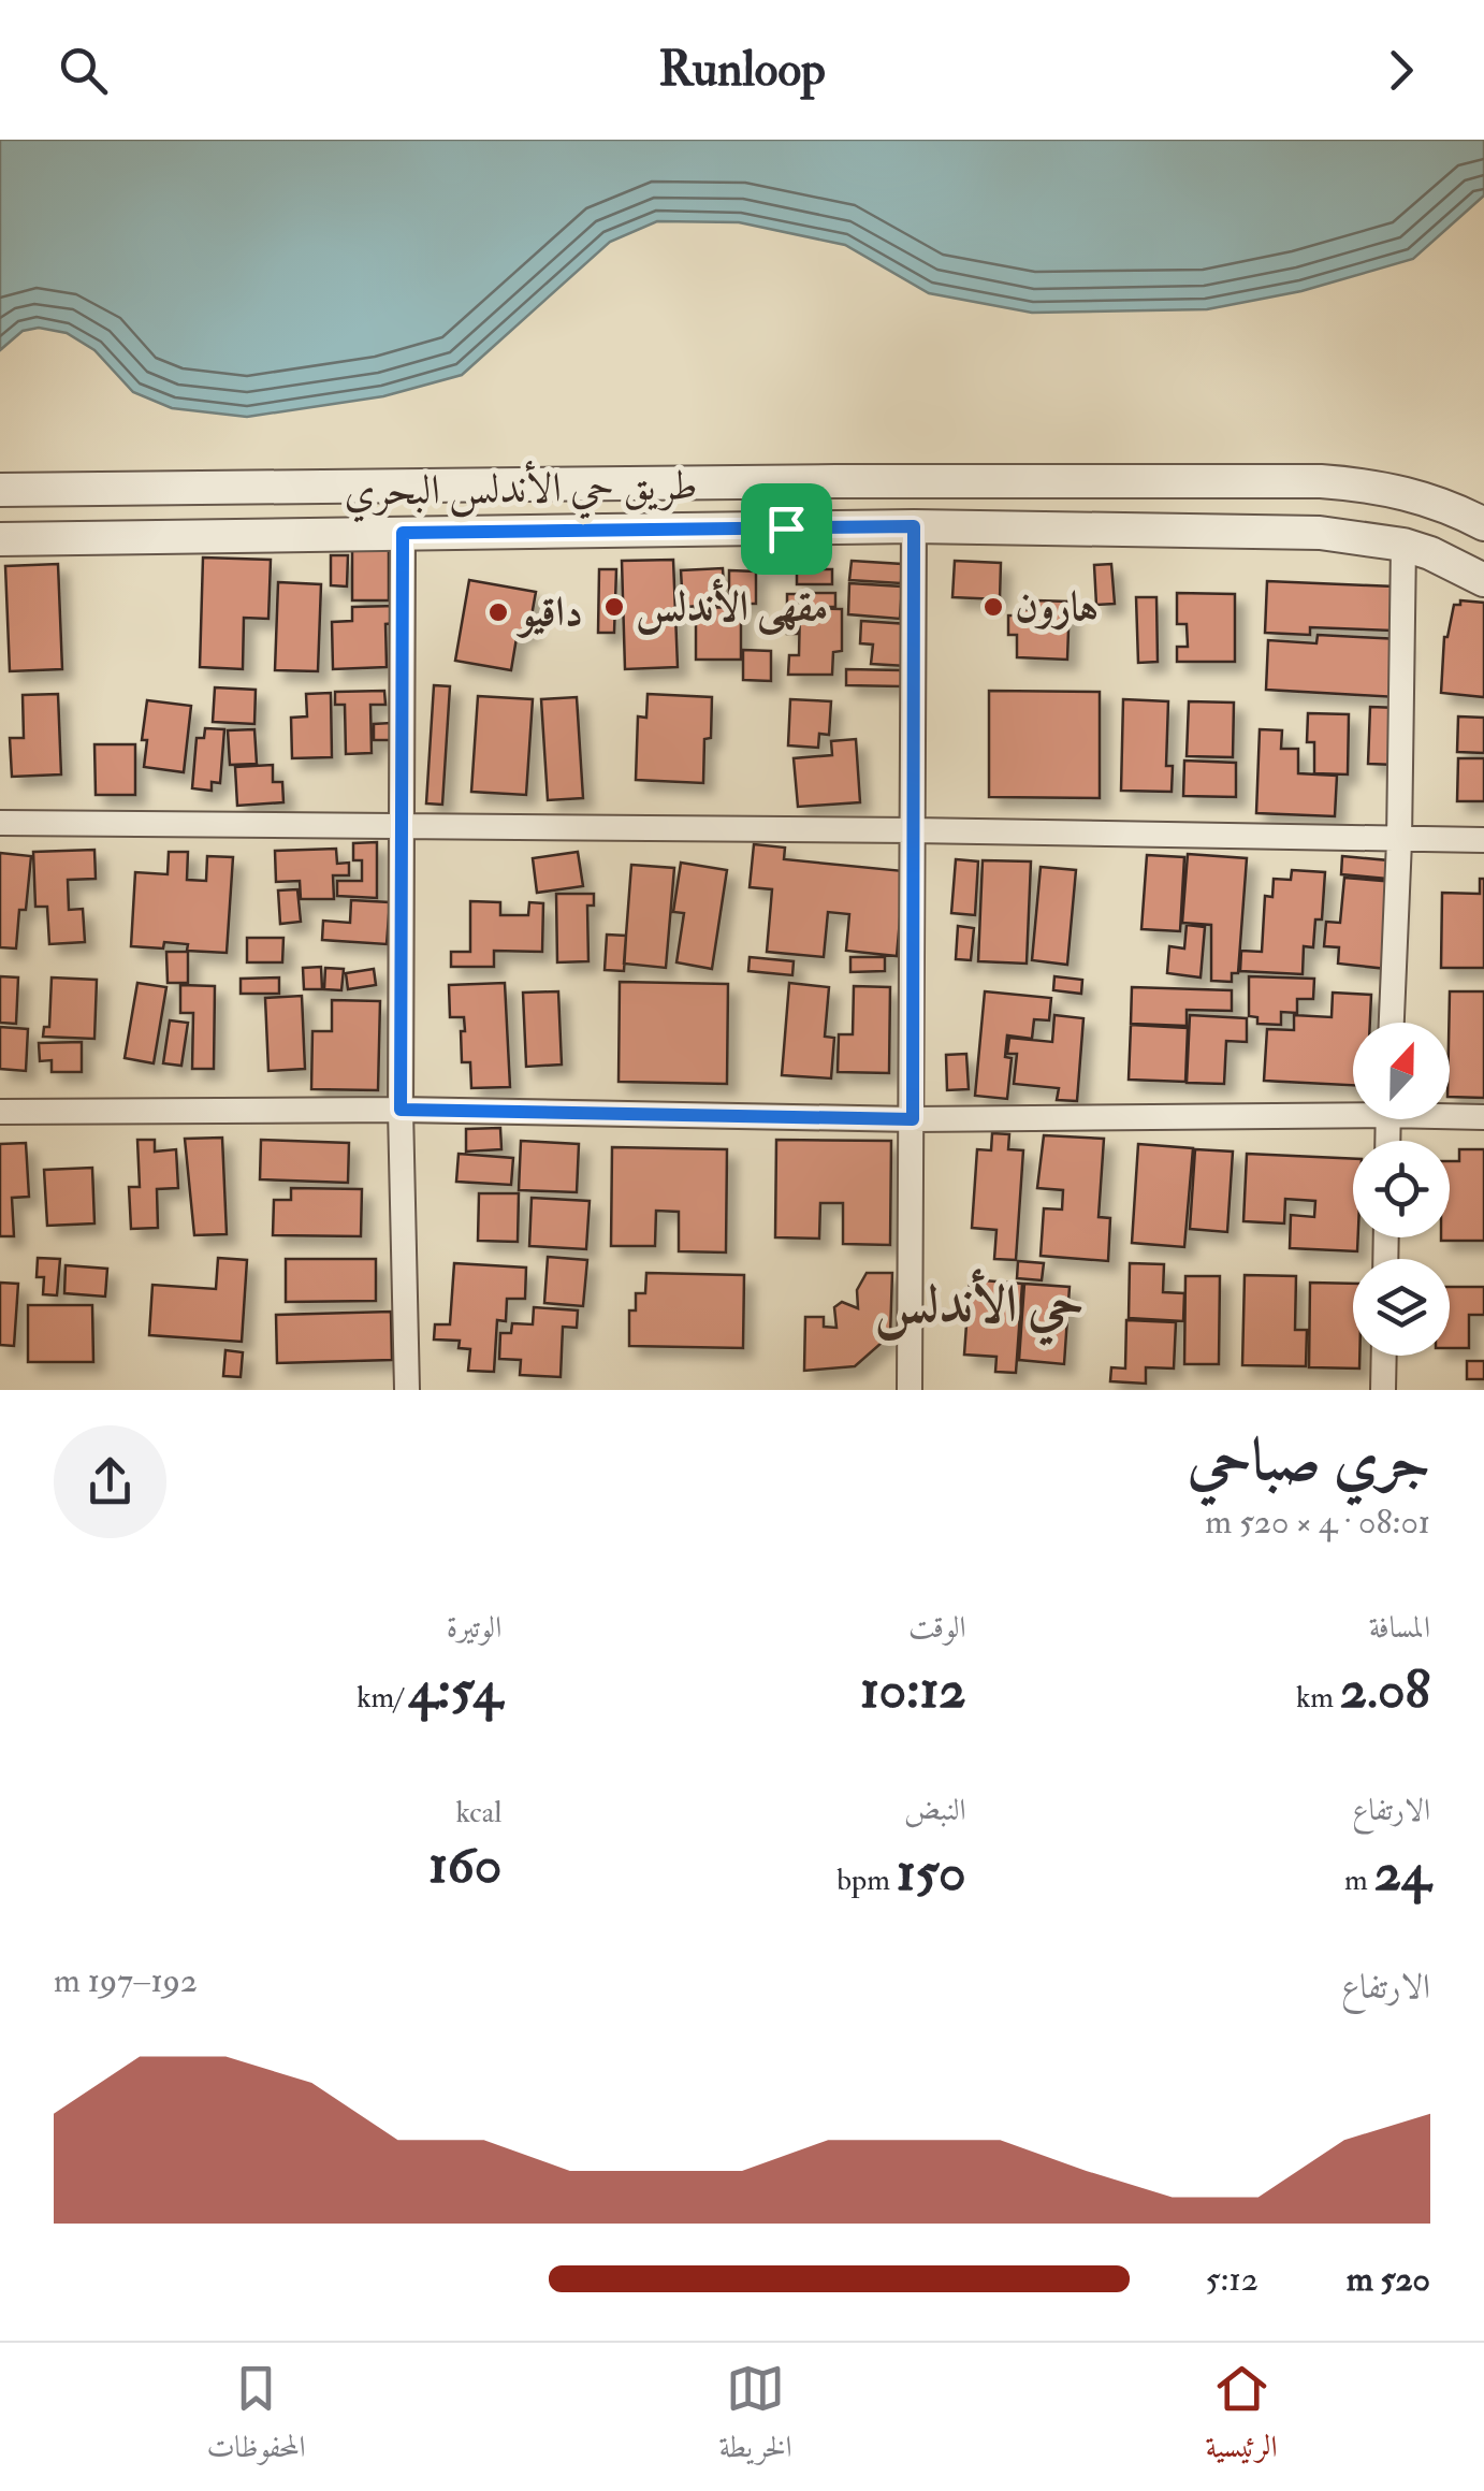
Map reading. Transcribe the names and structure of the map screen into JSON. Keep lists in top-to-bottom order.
{
  "streets": {
    "street": ["طريق حي الأندلس البحري"]
  },
  "districts": ["حي الأندلس"],
  "places": ["مقهى الأندلس", "هارون", "داقيو"],
  "north": "top",
  "page": {
    "header": "Runloop",
    "heading": ["جري صباحي", "08:01 · 4 × 520 m"],
    "stats": [
      ["المسافة", "2.08 km"],
      ["الوقت", "10:12"],
      ["الوتيرة", "4:54 /km"],
      ["الارتفاع", "24 m"],
      ["النبض", "150 bpm"],
      ["kcal", "160"]
    ],
    "chart": ["الارتفاع", "192–197 m"],
    "list": [
      {
        "name": "520 m",
        "note": "5:12"
      }
    ],
    "tabs": ["الرئيسية", "الخريطة", "المحفوظات"]
  }
}
